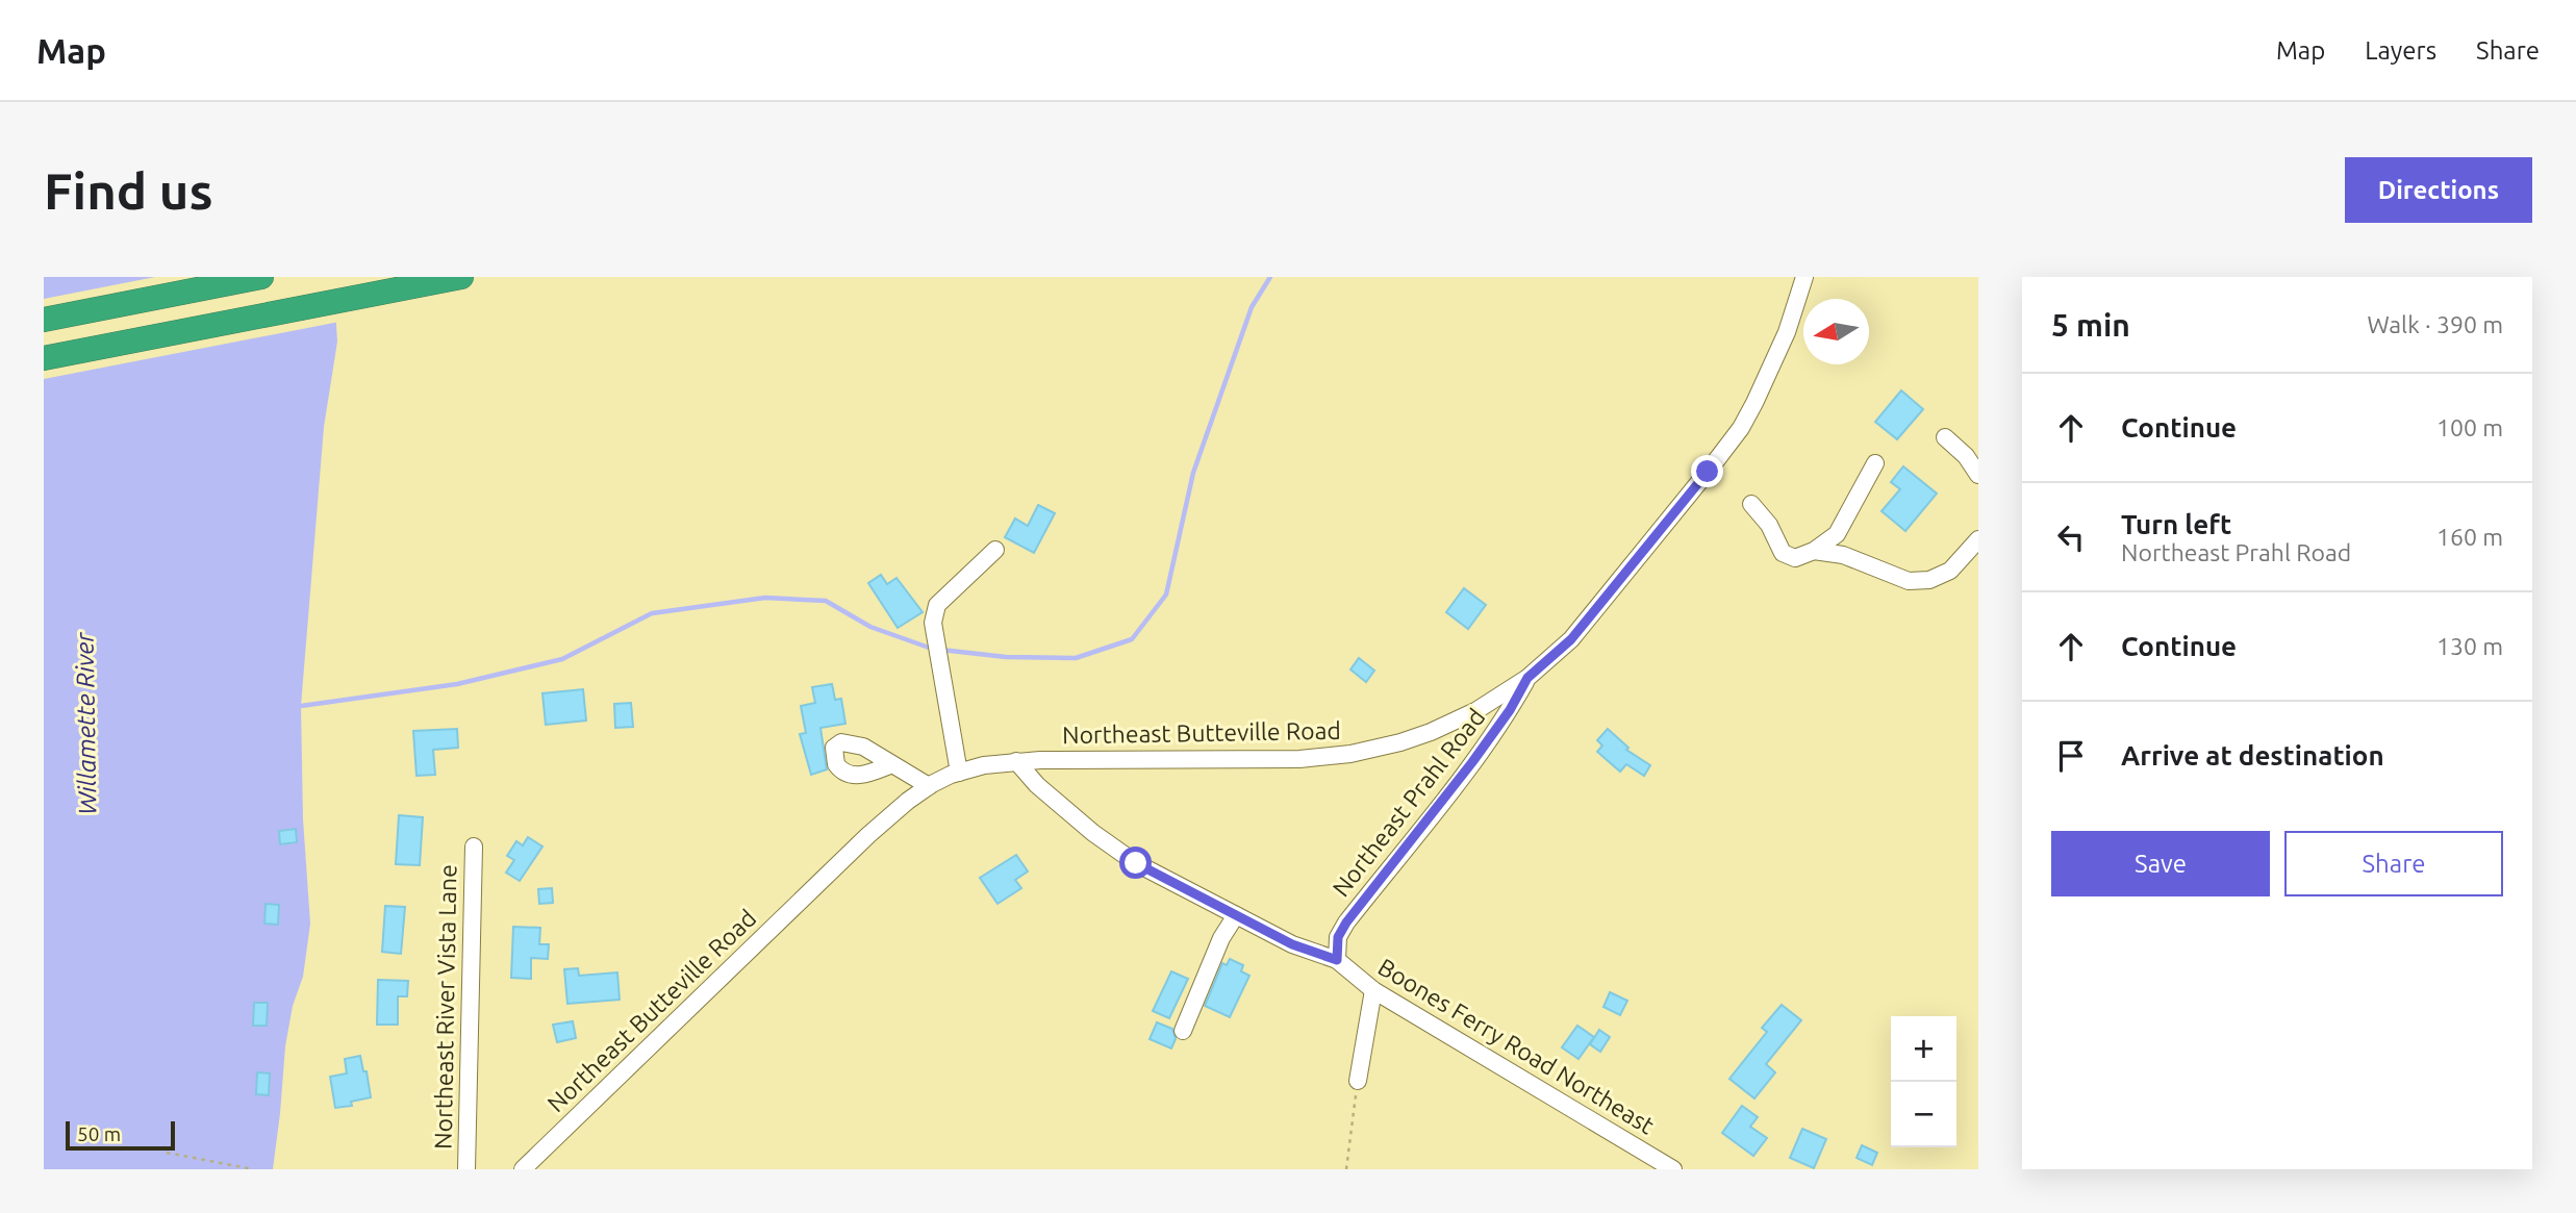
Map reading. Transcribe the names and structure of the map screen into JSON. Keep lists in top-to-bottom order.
{
  "streets": {
    "street": [
      "Northeast Butteville Road",
      "Northeast Prahl Road",
      "Northeast River Vista Lane",
      "Boones Ferry Road Northeast"
    ]
  },
  "crossings": [
    ["Northeast Butteville Road", "Northeast Prahl Road"],
    ["Northeast Prahl Road", "Boones Ferry Road Northeast"]
  ],
  "water": ["Willamette River"],
  "scale_bar": "50 m",
  "north": "left",
  "page": {
    "header": "Map",
    "nav": ["Map", "Layers", "Share"],
    "buttons": [
      "Directions",
      ["Save", "Share"]
    ],
    "title": "Find us",
    "heading": ["5 min", "Walk · 390 m"],
    "list": [
      ["Continue", "100 m"],
      ["Turn left", "Northeast Prahl Road", "160 m"],
      ["Continue", "130 m"],
      "Arrive at destination"
    ],
    "map_buttons": ["+", "−"],
    "scale": "50 m"
  }
}
